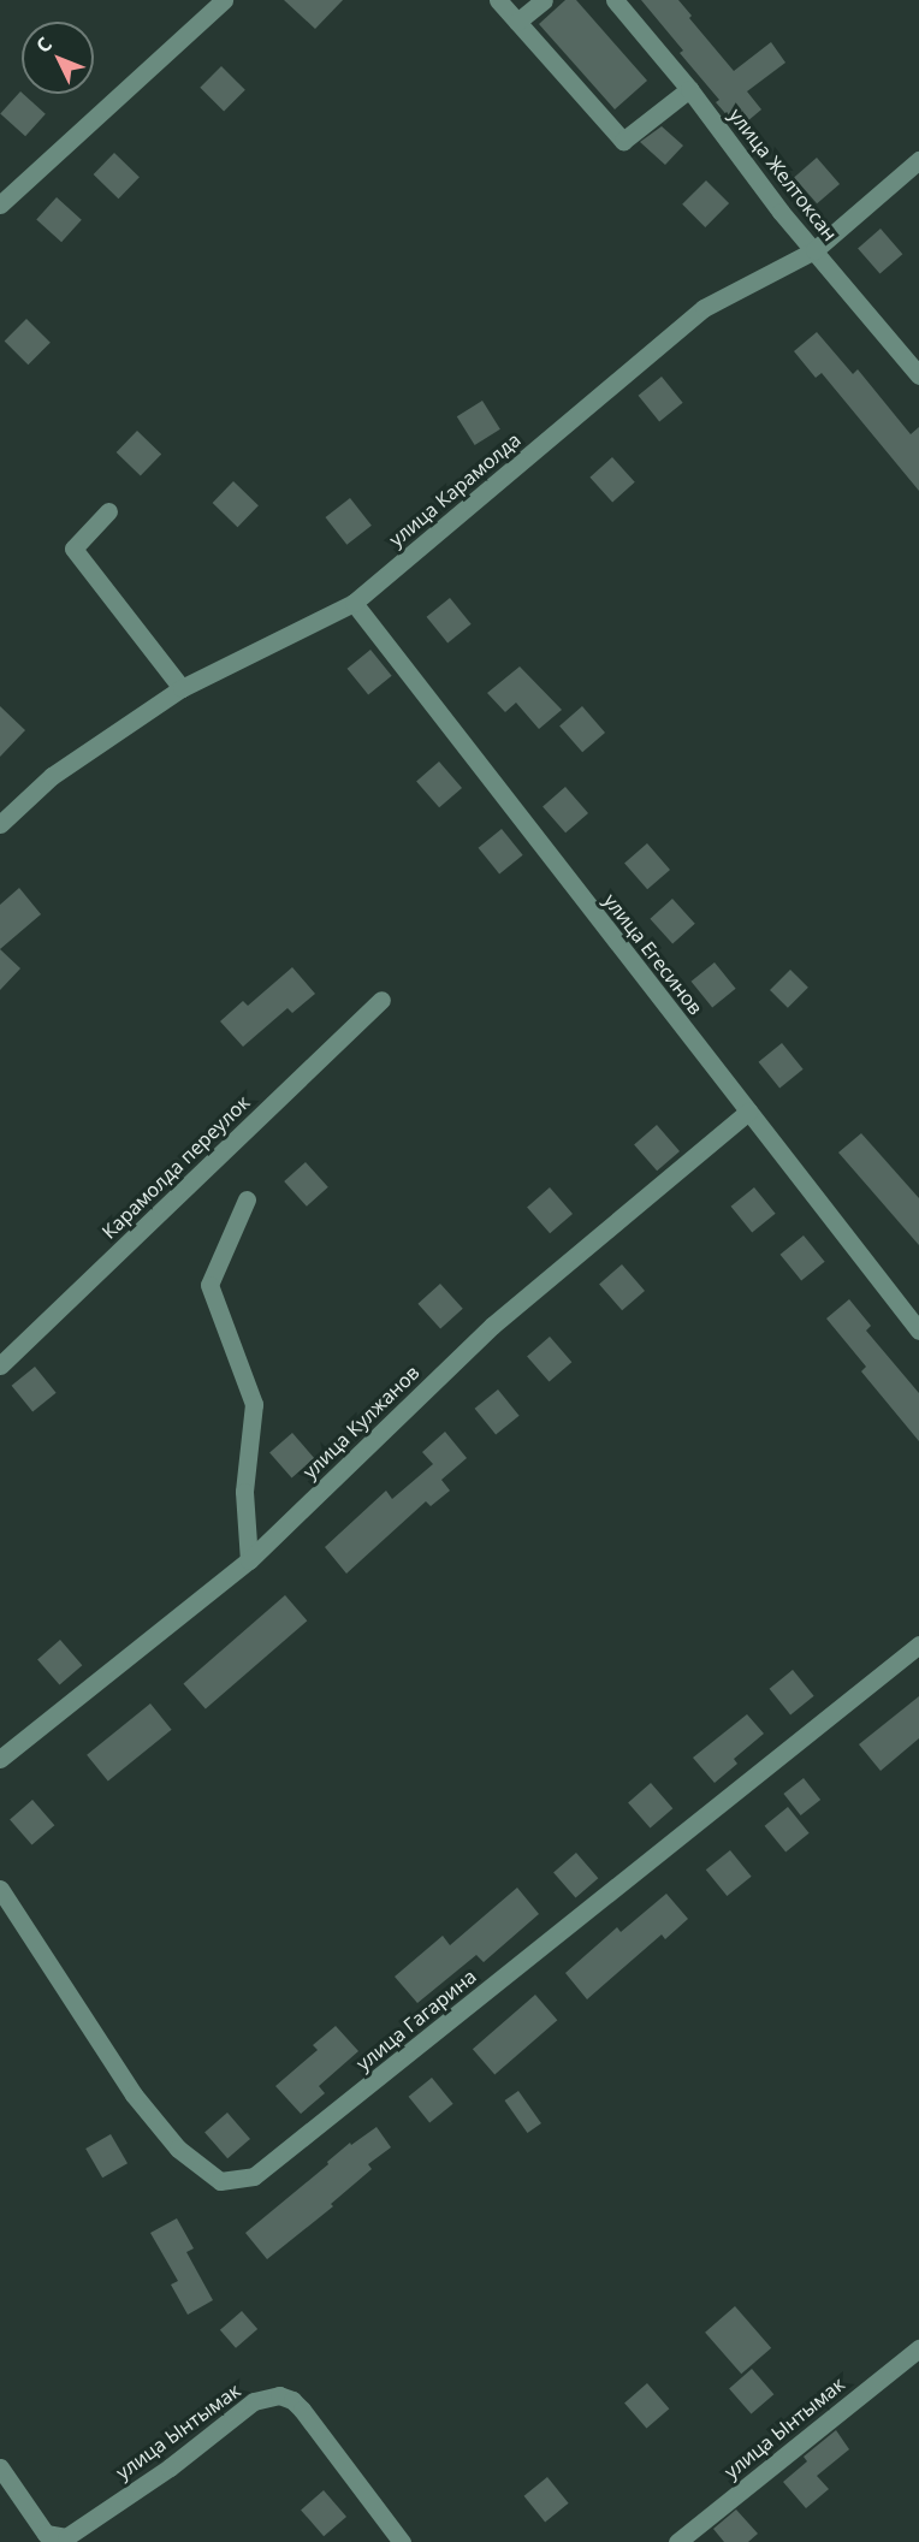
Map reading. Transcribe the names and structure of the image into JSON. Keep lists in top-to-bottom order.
{
  "streets": {
    "street": [
      "улица Желтоксан",
      "улица Карамолда",
      "улица Егесинов",
      "Карамолда переулок",
      "улица Кулжанов",
      "улица Гагарина",
      "улица Ынтымак"
    ]
  },
  "crossings": [
    ["улица Желтоксан", "улица Карамолда"],
    ["улица Карамолда", "улица Егесинов"],
    ["улица Егесинов", "улица Кулжанов"]
  ],
  "north": "top left"
}
